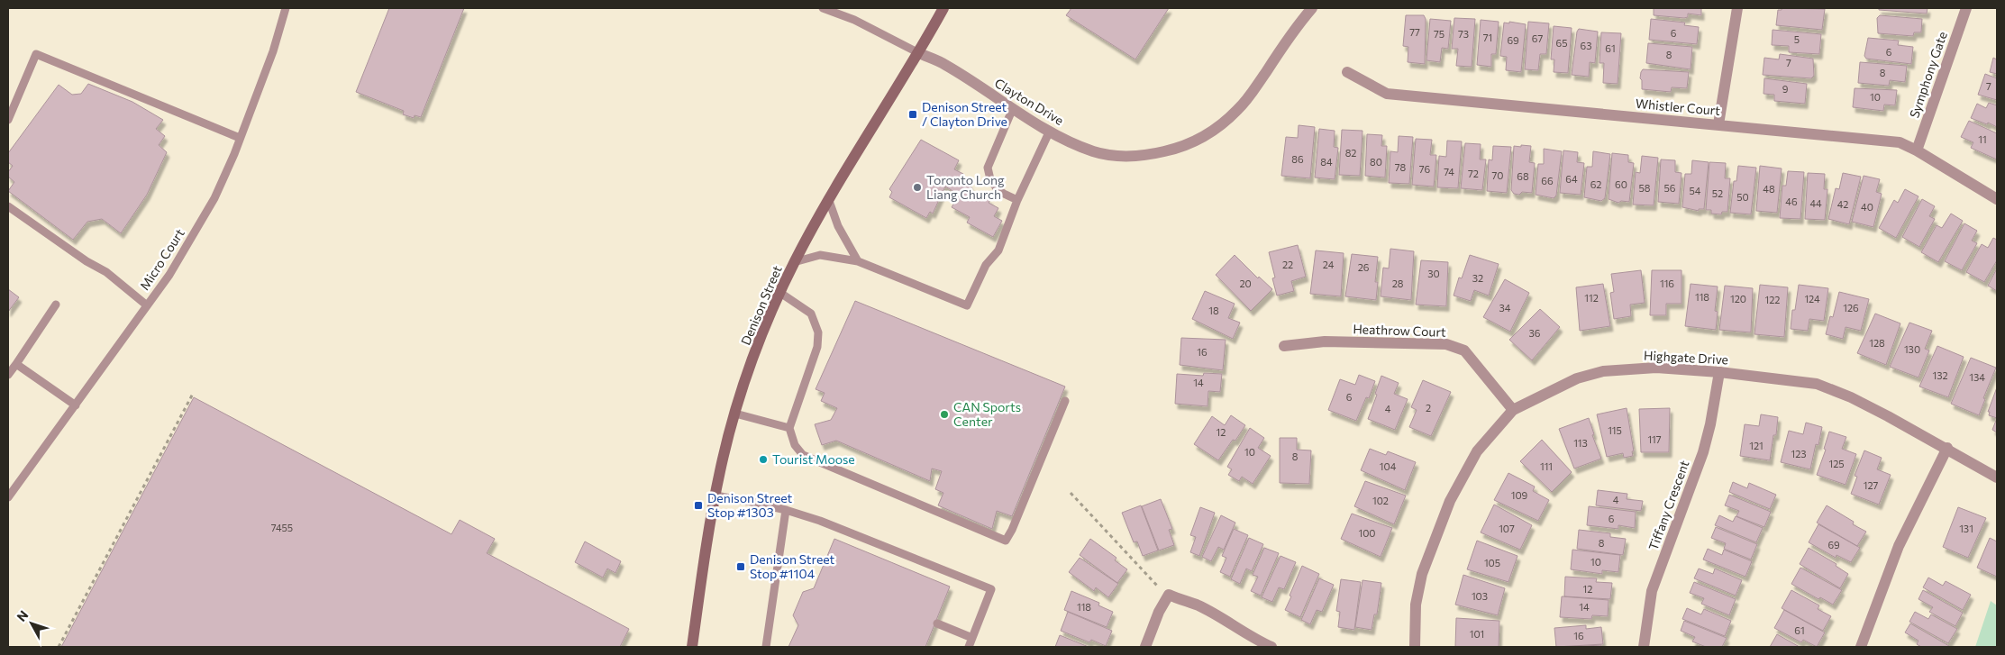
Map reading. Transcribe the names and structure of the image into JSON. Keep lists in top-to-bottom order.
{
  "streets": {
    "main road": ["Denison Street"],
    "street": [
      "Symphony Gate",
      "Clayton Drive",
      "Whistler Court",
      "Heathrow Court",
      "Highgate Drive",
      "Tiffany Crescent"
    ],
    "lane": ["Micro Court"]
  },
  "crossings": [
    ["Symphony Gate", "Whistler Court"],
    ["Clayton Drive", "Denison Street"],
    ["Heathrow Court", "Highgate Drive"],
    ["Highgate Drive", "Tiffany Crescent"]
  ],
  "places": {
    "transit": ["Denison Street / Clayton Drive", "Denison Street Stop #1303", "Denison Street Stop #1104"],
    "other": ["Toronto Long Liang Church", "CAN Sports Center", "Tourist Moose"]
  },
  "house_numbers": [
    "77",
    "6",
    "75",
    "73",
    "71",
    "67",
    "5",
    "69",
    "65",
    "63",
    "61",
    "6",
    "8",
    "7",
    "8",
    "7",
    "9",
    "10",
    "11",
    "82",
    "86",
    "84",
    "80",
    "78",
    "76",
    "74",
    "72",
    "70",
    "68",
    "64",
    "66",
    "62",
    "60",
    "58",
    "56",
    "48",
    "54",
    "52",
    "50",
    "46",
    "44",
    "42",
    "40",
    "22",
    "24",
    "26",
    "30",
    "32",
    "20",
    "28",
    "116",
    "118",
    "112",
    "120",
    "124",
    "122",
    "34",
    "126",
    "18",
    "36",
    "128",
    "130",
    "16",
    "132",
    "134",
    "14",
    "6",
    "2",
    "4",
    "115",
    "12",
    "117",
    "113",
    "121",
    "10",
    "123",
    "8",
    "125",
    "104",
    "111",
    "127",
    "109",
    "4",
    "102",
    "6",
    "7455",
    "107",
    "131",
    "100",
    "8",
    "69",
    "10",
    "105",
    "12",
    "103",
    "118",
    "14",
    "61",
    "101",
    "16"
  ],
  "north": "top left"
}
